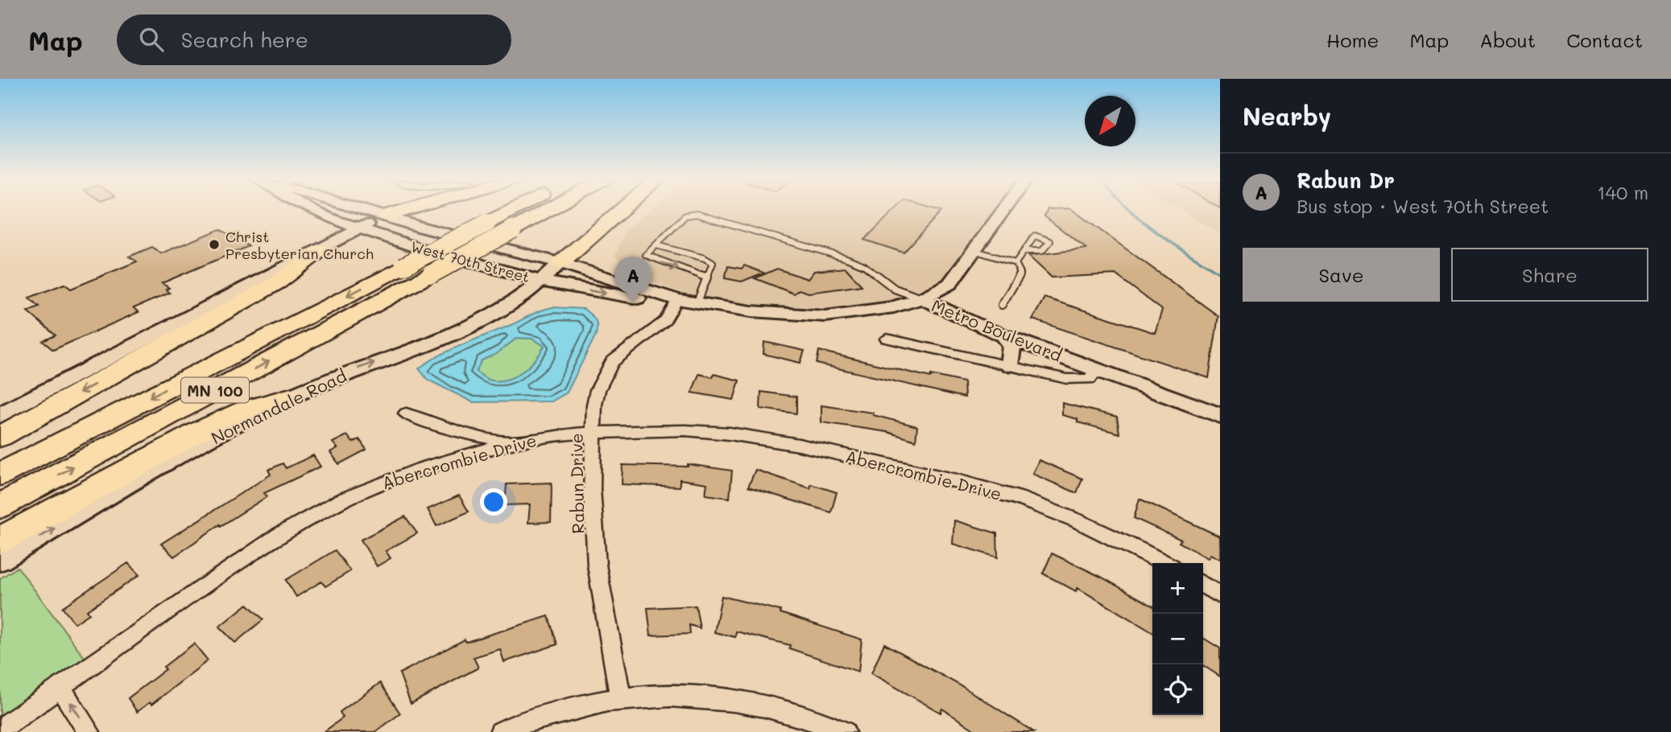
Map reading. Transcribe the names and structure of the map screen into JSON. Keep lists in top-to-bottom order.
{
  "streets": {
    "highway": ["MN 100"],
    "street": [
      "West 70th Street",
      "Metro Boulevard",
      "Normandale Road",
      "Abercrombie Drive",
      "Rabun Drive"
    ]
  },
  "crossings": [
    ["West 70th Street", "Metro Boulevard"],
    ["West 70th Street", "Normandale Road"],
    ["West 70th Street", "Rabun Drive"],
    ["Abercrombie Drive", "Rabun Drive"]
  ],
  "places": ["Christ Presbyterian Church"],
  "north": "bottom left",
  "page": {
    "header": "Map",
    "search": "Search here",
    "nav": [
      "Home",
      "Map",
      "About",
      "Contact"
    ],
    "heading": "Nearby",
    "list": [
      {
        "mark": "A",
        "name": "Rabun Dr",
        "note": "Bus stop · West 70th Street",
        "value": "140 m"
      }
    ],
    "buttons": ["Save", "Share"],
    "pins": "A",
    "map_buttons": ["+", "−"]
  }
}
